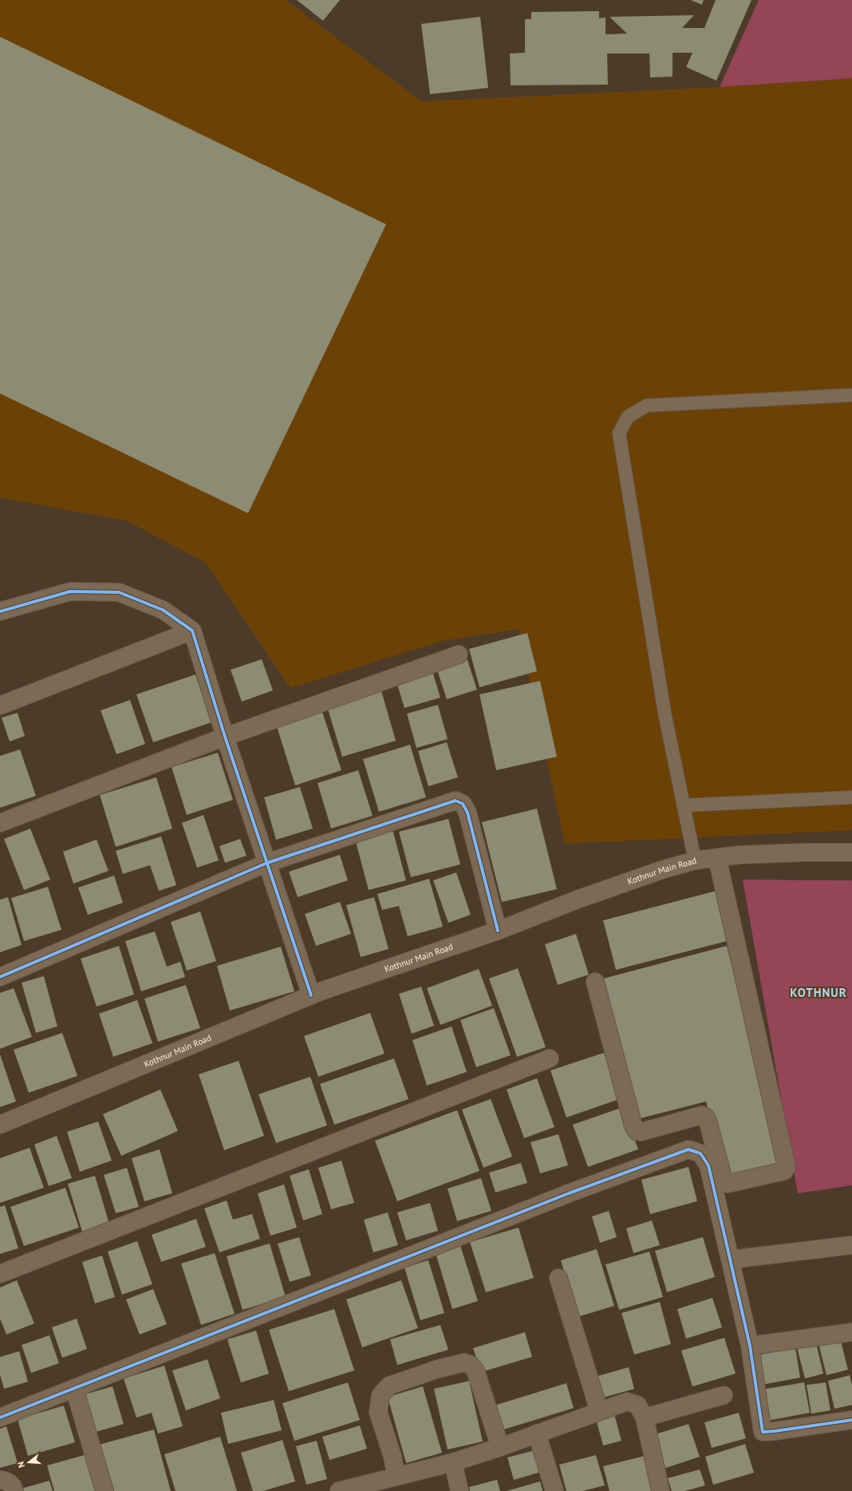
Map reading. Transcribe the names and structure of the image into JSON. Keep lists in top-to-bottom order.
{
  "streets": {
    "street": ["Kothnur Main Road"]
  },
  "districts": ["KOTHNUR"],
  "north": "left"
}
